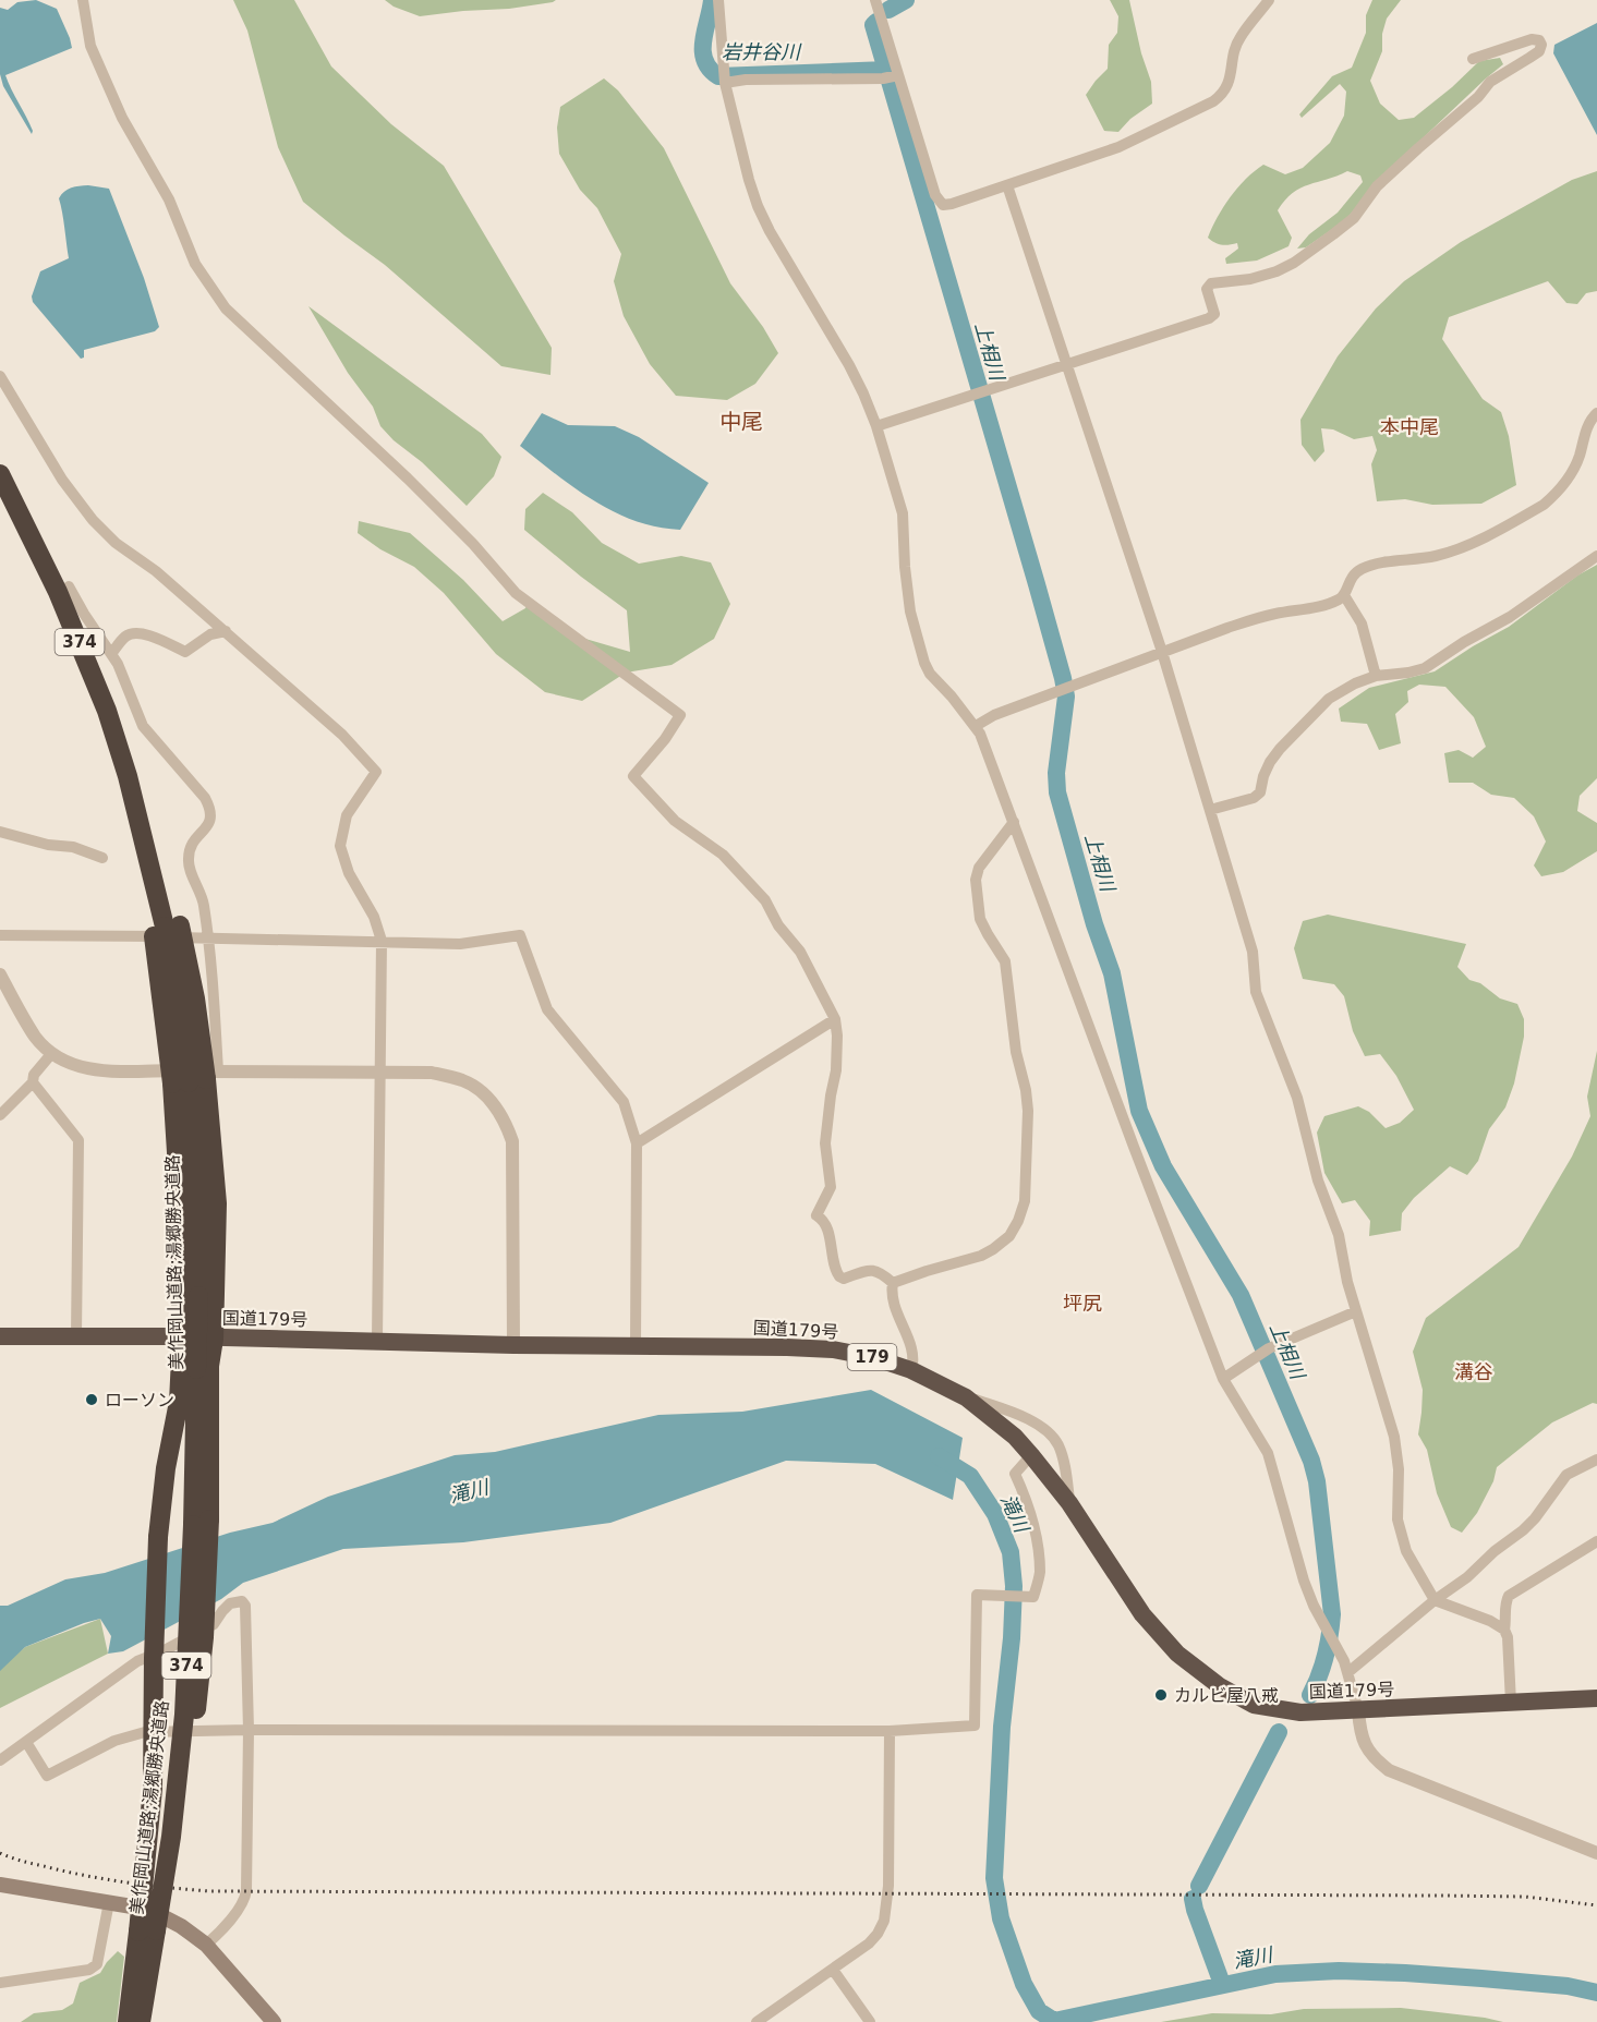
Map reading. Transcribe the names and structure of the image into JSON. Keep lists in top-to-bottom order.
{
  "streets": {
    "highway": [
      "374",
      "美作岡山道路;湯郷勝央道路",
      "国道179号",
      "179"
    ]
  },
  "districts": [
    "中尾",
    "本中尾",
    "坪尻",
    "溝谷"
  ],
  "water": ["岩井谷川", "上相川", "滝川"],
  "places": ["ローソン", "カルビ屋八戒"]
}
